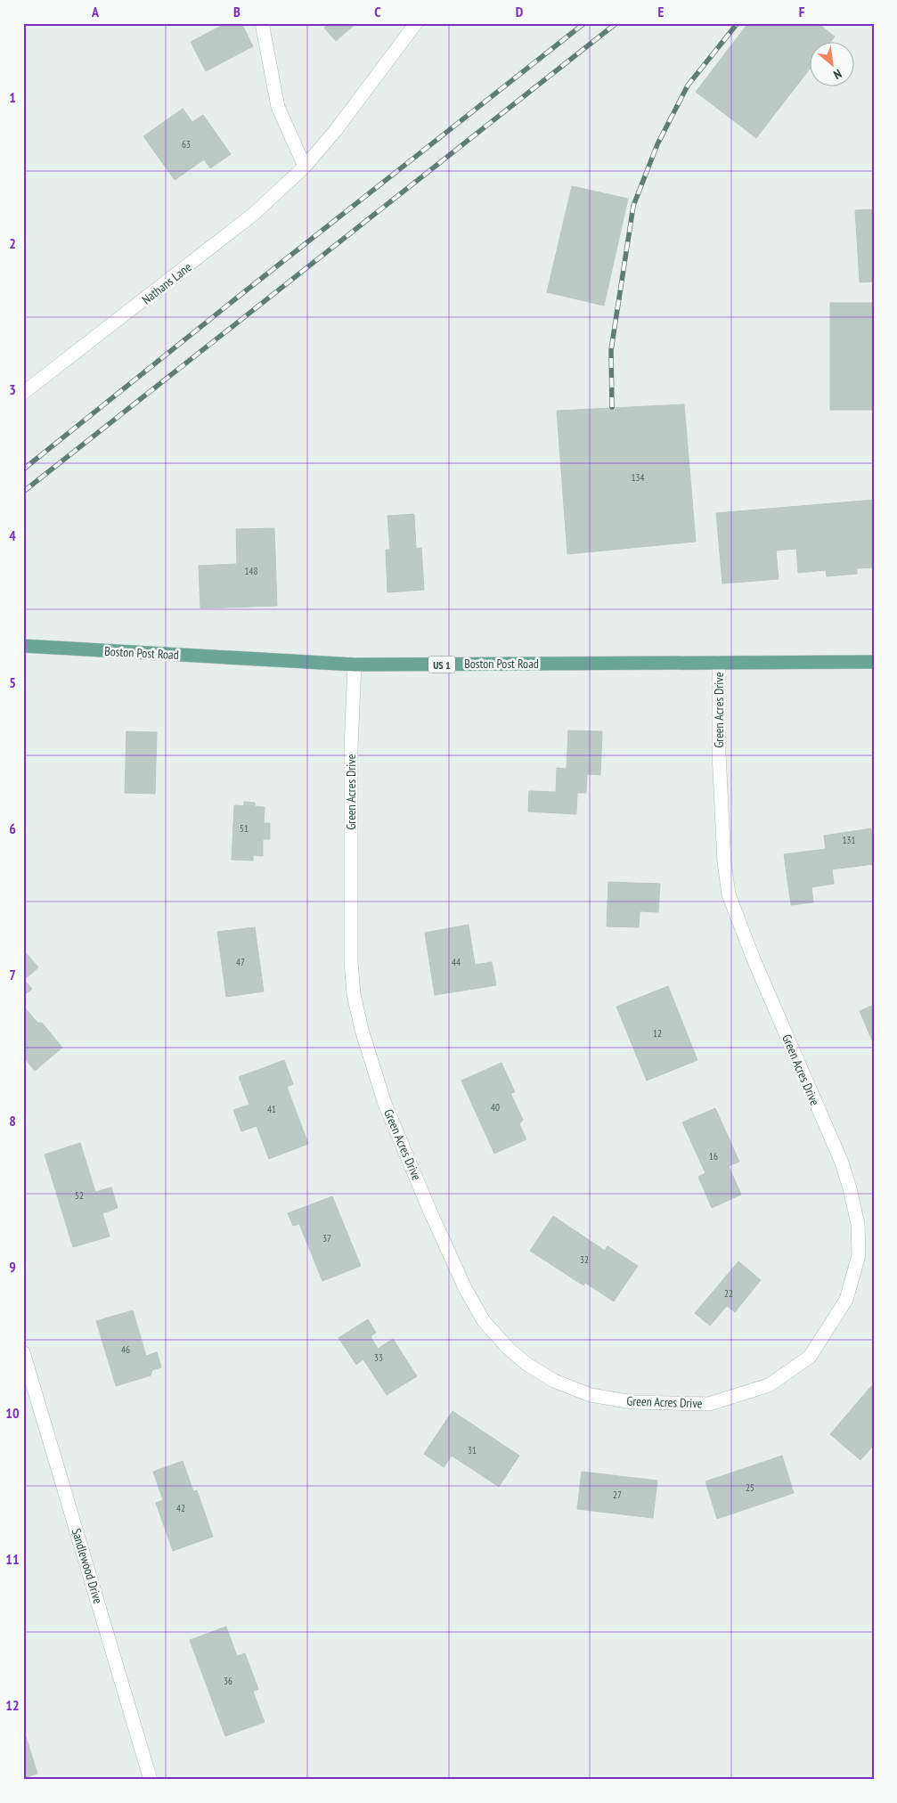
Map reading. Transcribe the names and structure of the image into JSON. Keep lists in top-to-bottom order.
{
  "streets": {
    "main road": ["Boston Post Road", "US 1"],
    "street": ["Nathans Lane", "Green Acres Drive", "Sandlewood Drive"]
  },
  "crossings": [
    ["Boston Post Road", "Green Acres Drive"]
  ],
  "house_numbers": [
    "63",
    "134",
    "148",
    "51",
    "131",
    "47",
    "44",
    "12",
    "40",
    "41",
    "16",
    "52",
    "37",
    "32",
    "22",
    "46",
    "33",
    "31",
    "25",
    "27",
    "42",
    "36"
  ],
  "north": "bottom right",
  "grid": {
    "columns": [
      "A",
      "B",
      "C",
      "D",
      "E",
      "F"
    ],
    "rows": [
      "1",
      "2",
      "3",
      "4",
      "5",
      "6",
      "7",
      "8",
      "9",
      "10",
      "11",
      "12"
    ]
  }
}
